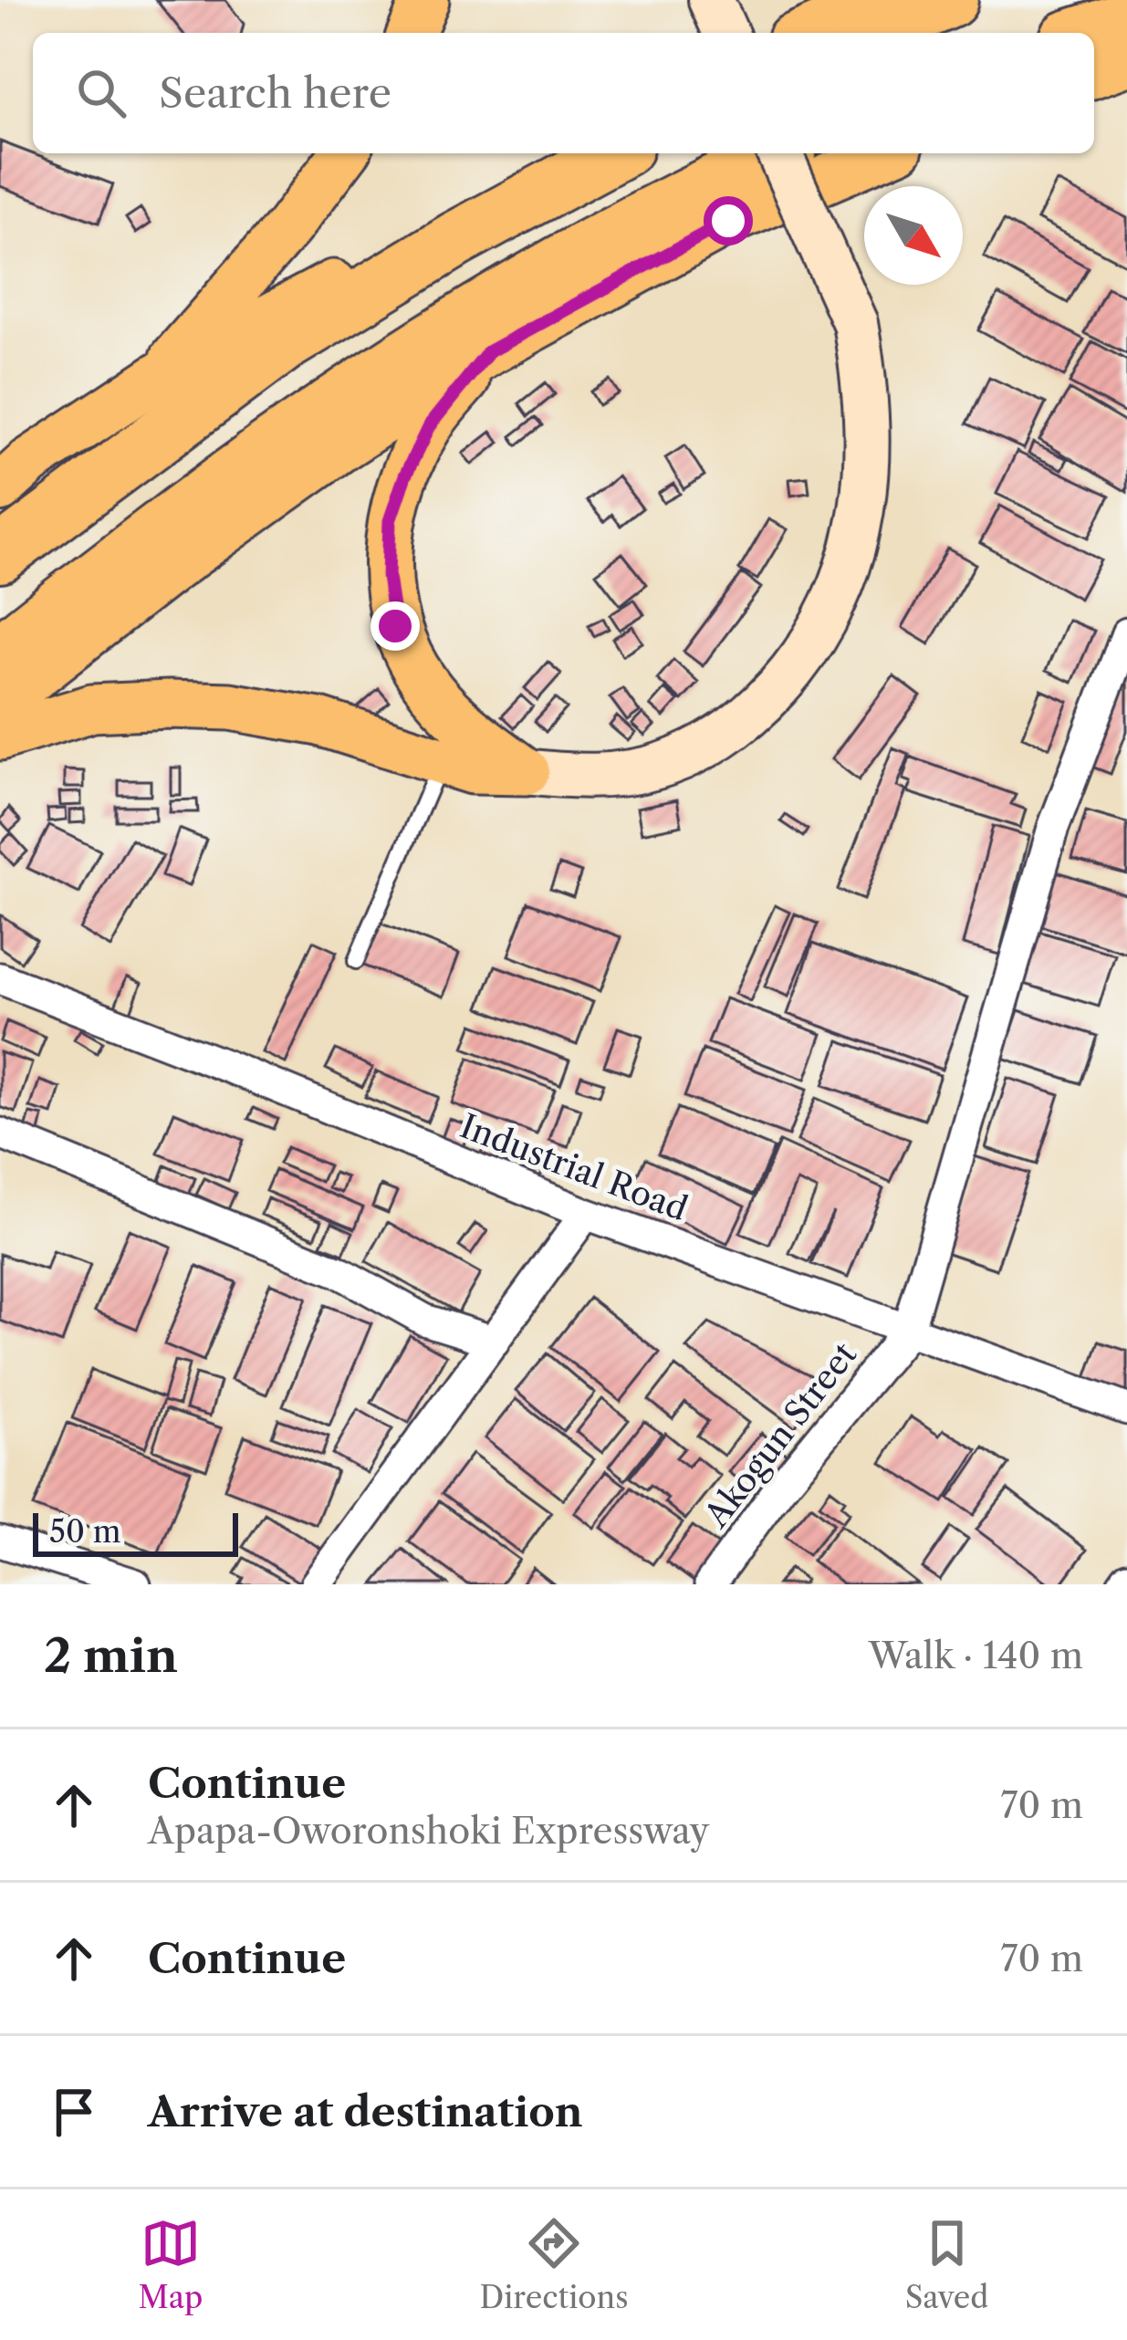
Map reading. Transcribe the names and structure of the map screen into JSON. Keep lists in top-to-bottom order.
{
  "streets": {
    "street": ["Industrial Road", "Akogun Street"]
  },
  "crossings": [
    ["Industrial Road", "Akogun Street"]
  ],
  "scale_bar": "50 m",
  "north": "bottom right",
  "page": {
    "search": "Search here",
    "scale": "50 m",
    "heading": ["2 min", "Walk · 140 m"],
    "list": [
      ["Continue", "Apapa-Oworonshoki Expressway", "70 m"],
      ["Continue", "70 m"],
      "Arrive at destination"
    ],
    "nav": ["Map", "Directions", "Saved"]
  }
}
